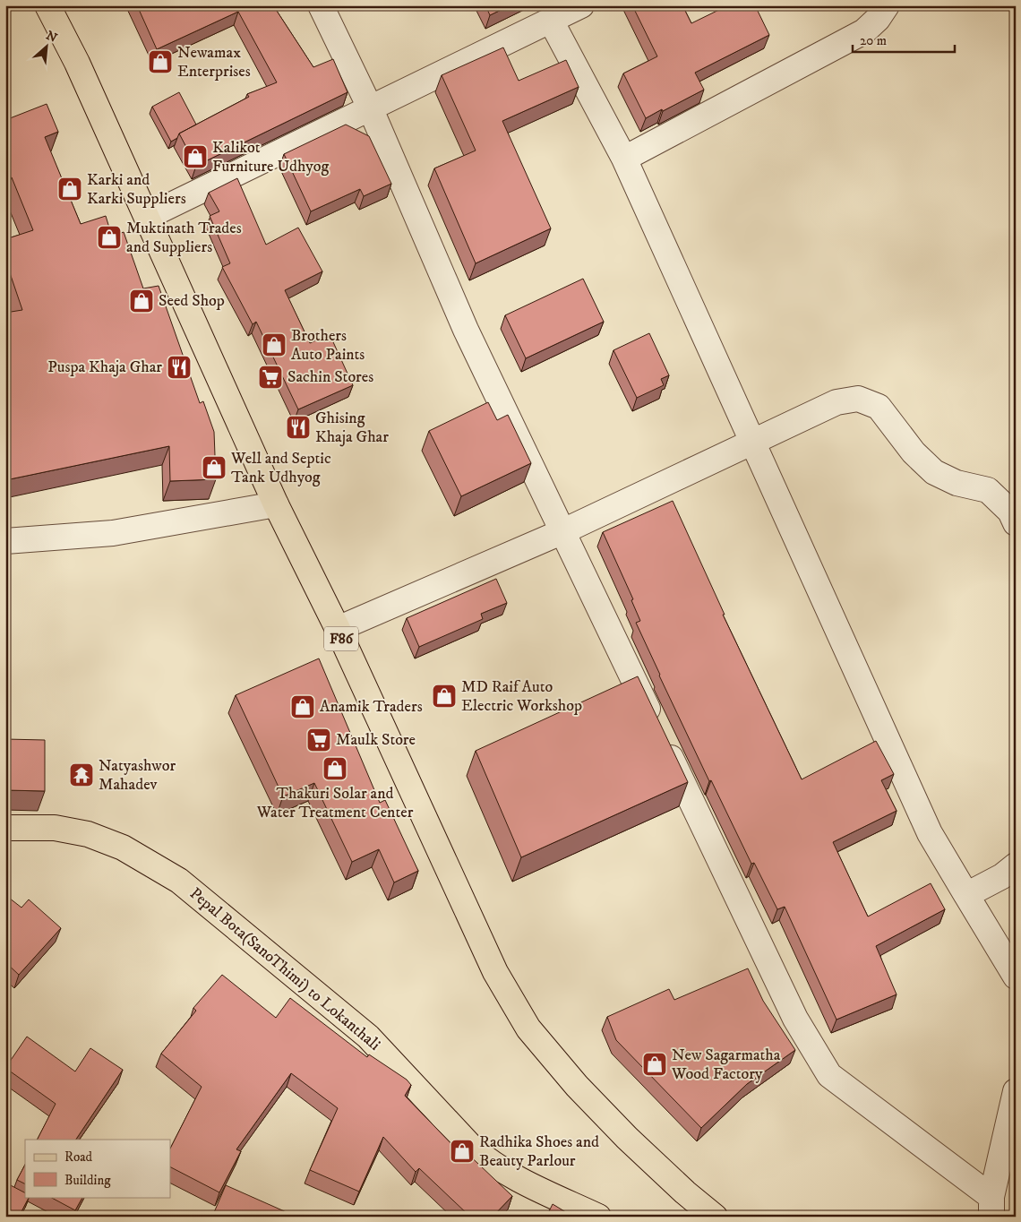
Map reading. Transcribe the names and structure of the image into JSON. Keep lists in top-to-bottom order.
{
  "streets": {
    "main road": ["F86", "Pepal Bota(SanoThimi) to Lokanthali"]
  },
  "places": {
    "shop": [
      "Newamax Enterprises",
      "Kalikot Furniture Udhyog",
      "Karki and Karki Suppliers",
      "Muktinath Trades and Suppliers",
      "Seed Shop",
      "Brothers Auto Paints",
      "Well and Septic Tank Udhyog",
      "MD Raif Auto Electric Workshop",
      "Anamik Traders",
      "Thakuri Solar and Water Treatment Center",
      "New Sagarmatha Wood Factory",
      "Radhika Shoes and Beauty Parlour"
    ],
    "restaurant": ["Puspa Khaja Ghar", "Ghising Khaja Ghar"],
    "supermarket": ["Sachin Stores", "Maulk Store"],
    "temple": ["Natyashwor Mahadev"]
  },
  "legend": ["Road", "Building"],
  "scale_bar": "20 m",
  "north": "top right"
}
